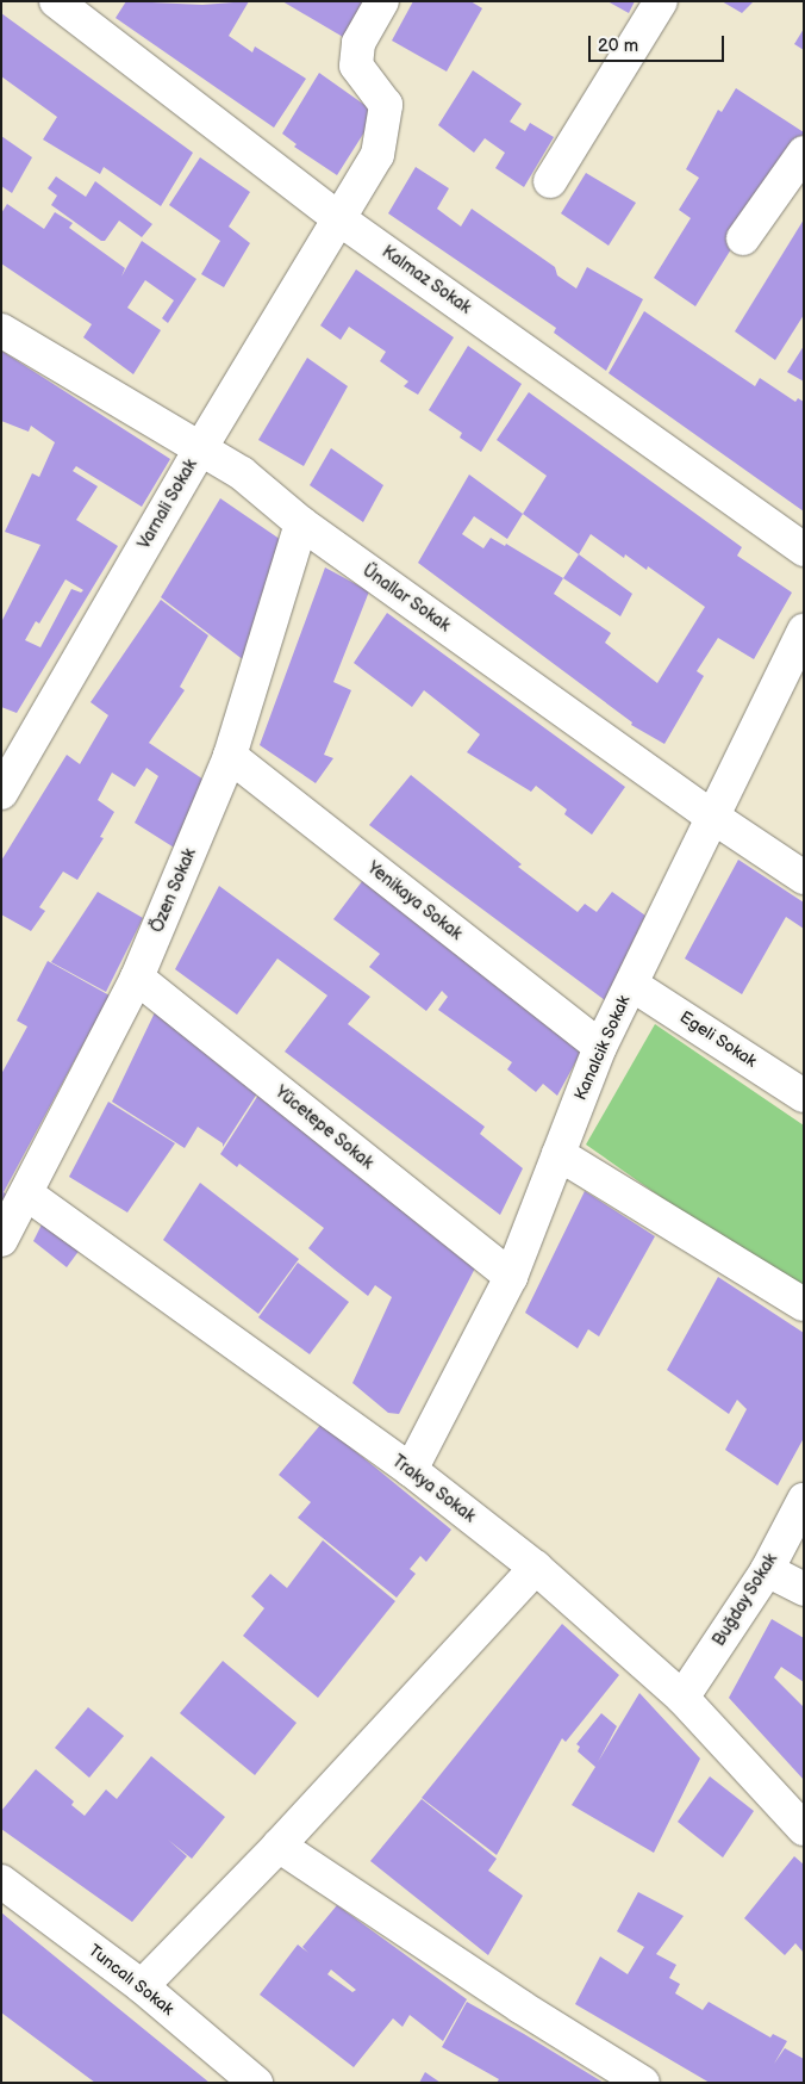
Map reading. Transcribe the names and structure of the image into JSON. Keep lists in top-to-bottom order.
{
  "streets": {
    "street": [
      "Kalmaz Sokak",
      "Varnali Sokak",
      "Ünallar Sokak",
      "Özen Sokak",
      "Yenikaya Sokak",
      "Egeli Sokak",
      "Kanalcik Sokak",
      "Yücetepe Sokak",
      "Trakya Sokak",
      "Buğday Sokak",
      "Tuncalı Sokak"
    ]
  },
  "crossings": [
    ["Kalmaz Sokak", "Varnali Sokak"],
    ["Varnali Sokak", "Ünallar Sokak"],
    ["Ünallar Sokak", "Özen Sokak"],
    ["Ünallar Sokak", "Kanalcik Sokak"],
    ["Özen Sokak", "Yenikaya Sokak"],
    ["Özen Sokak", "Yücetepe Sokak"],
    ["Özen Sokak", "Trakya Sokak"],
    ["Yenikaya Sokak", "Kanalcik Sokak"],
    ["Egeli Sokak", "Kanalcik Sokak"],
    ["Kanalcik Sokak", "Yücetepe Sokak"],
    ["Kanalcik Sokak", "Trakya Sokak"],
    ["Trakya Sokak", "Buğday Sokak"]
  ],
  "scale_bar": "20 m"
}
